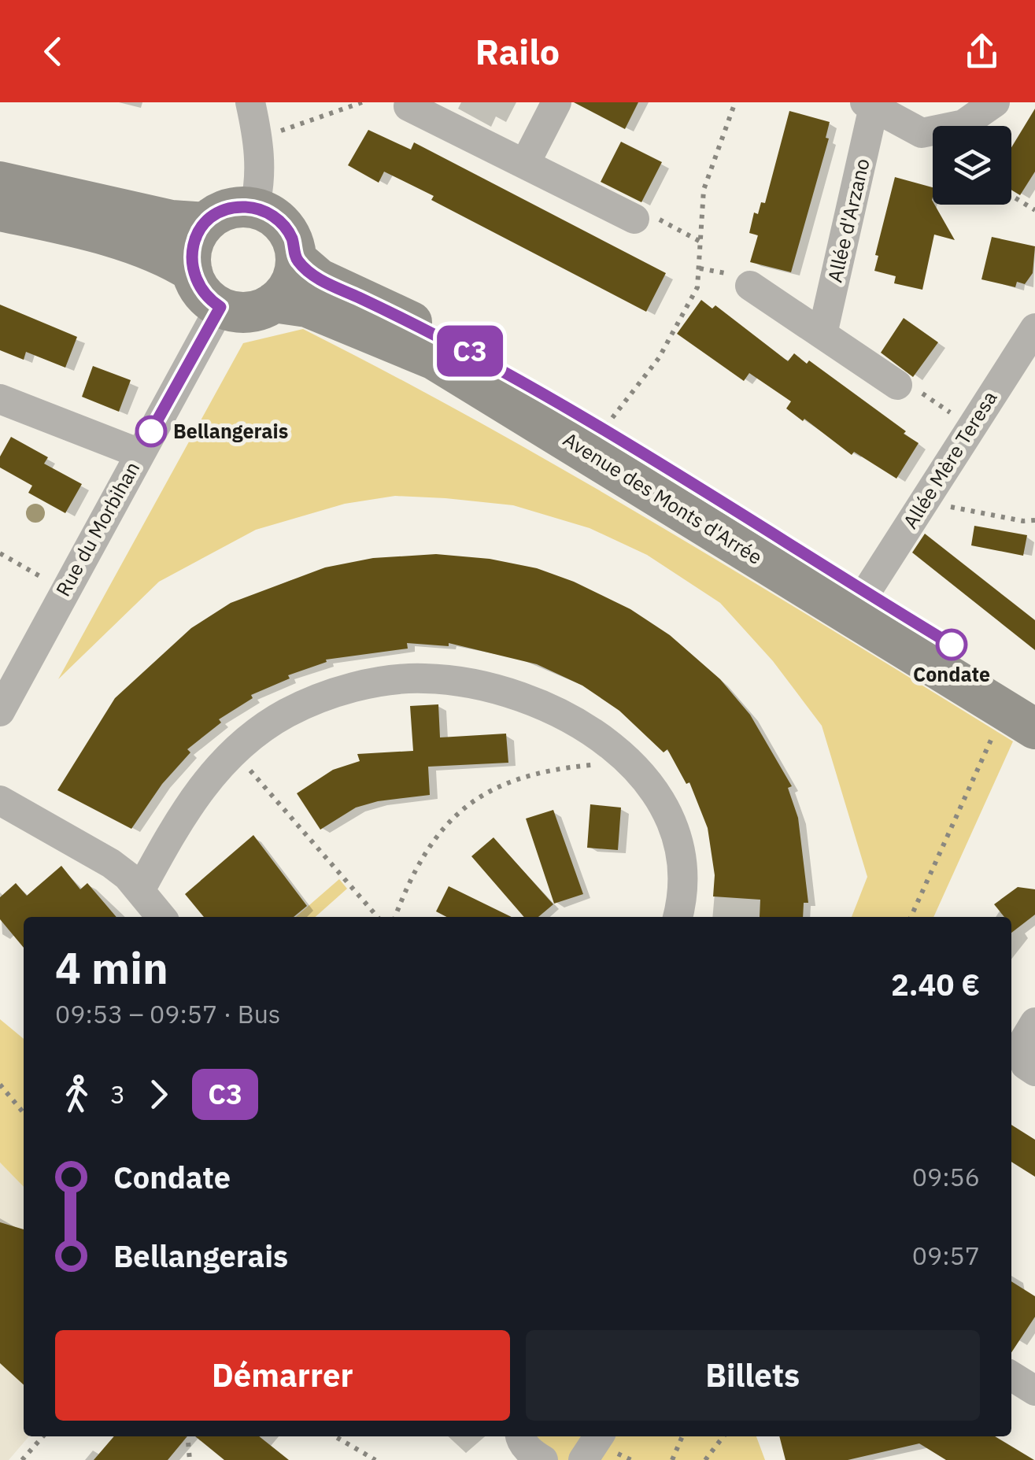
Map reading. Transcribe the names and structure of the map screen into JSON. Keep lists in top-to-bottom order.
{
  "streets": {
    "street": [
      "Allée d'Arzano",
      "Allée Mère Teresa",
      "Avenue des Monts d'Arrée",
      "Rue du Morbihan"
    ]
  },
  "crossings": [
    ["Allée Mère Teresa", "Avenue des Monts d'Arrée"],
    ["Avenue des Monts d'Arrée", "Rue du Morbihan"]
  ],
  "places": ["Bellangerais", "Condate"],
  "lines": ["bus line C3"],
  "page": {
    "header": "Railo",
    "on_map": "C3",
    "heading": ["4 min", "09:53 – 09:57 · Bus", "2.40 €"],
    "legs": ["3", "C3"],
    "list": [
      {
        "name": "Condate",
        "value": "09:56"
      },
      {
        "name": "Bellangerais",
        "value": "09:57"
      }
    ],
    "buttons": ["Démarrer", "Billets"]
  }
}
